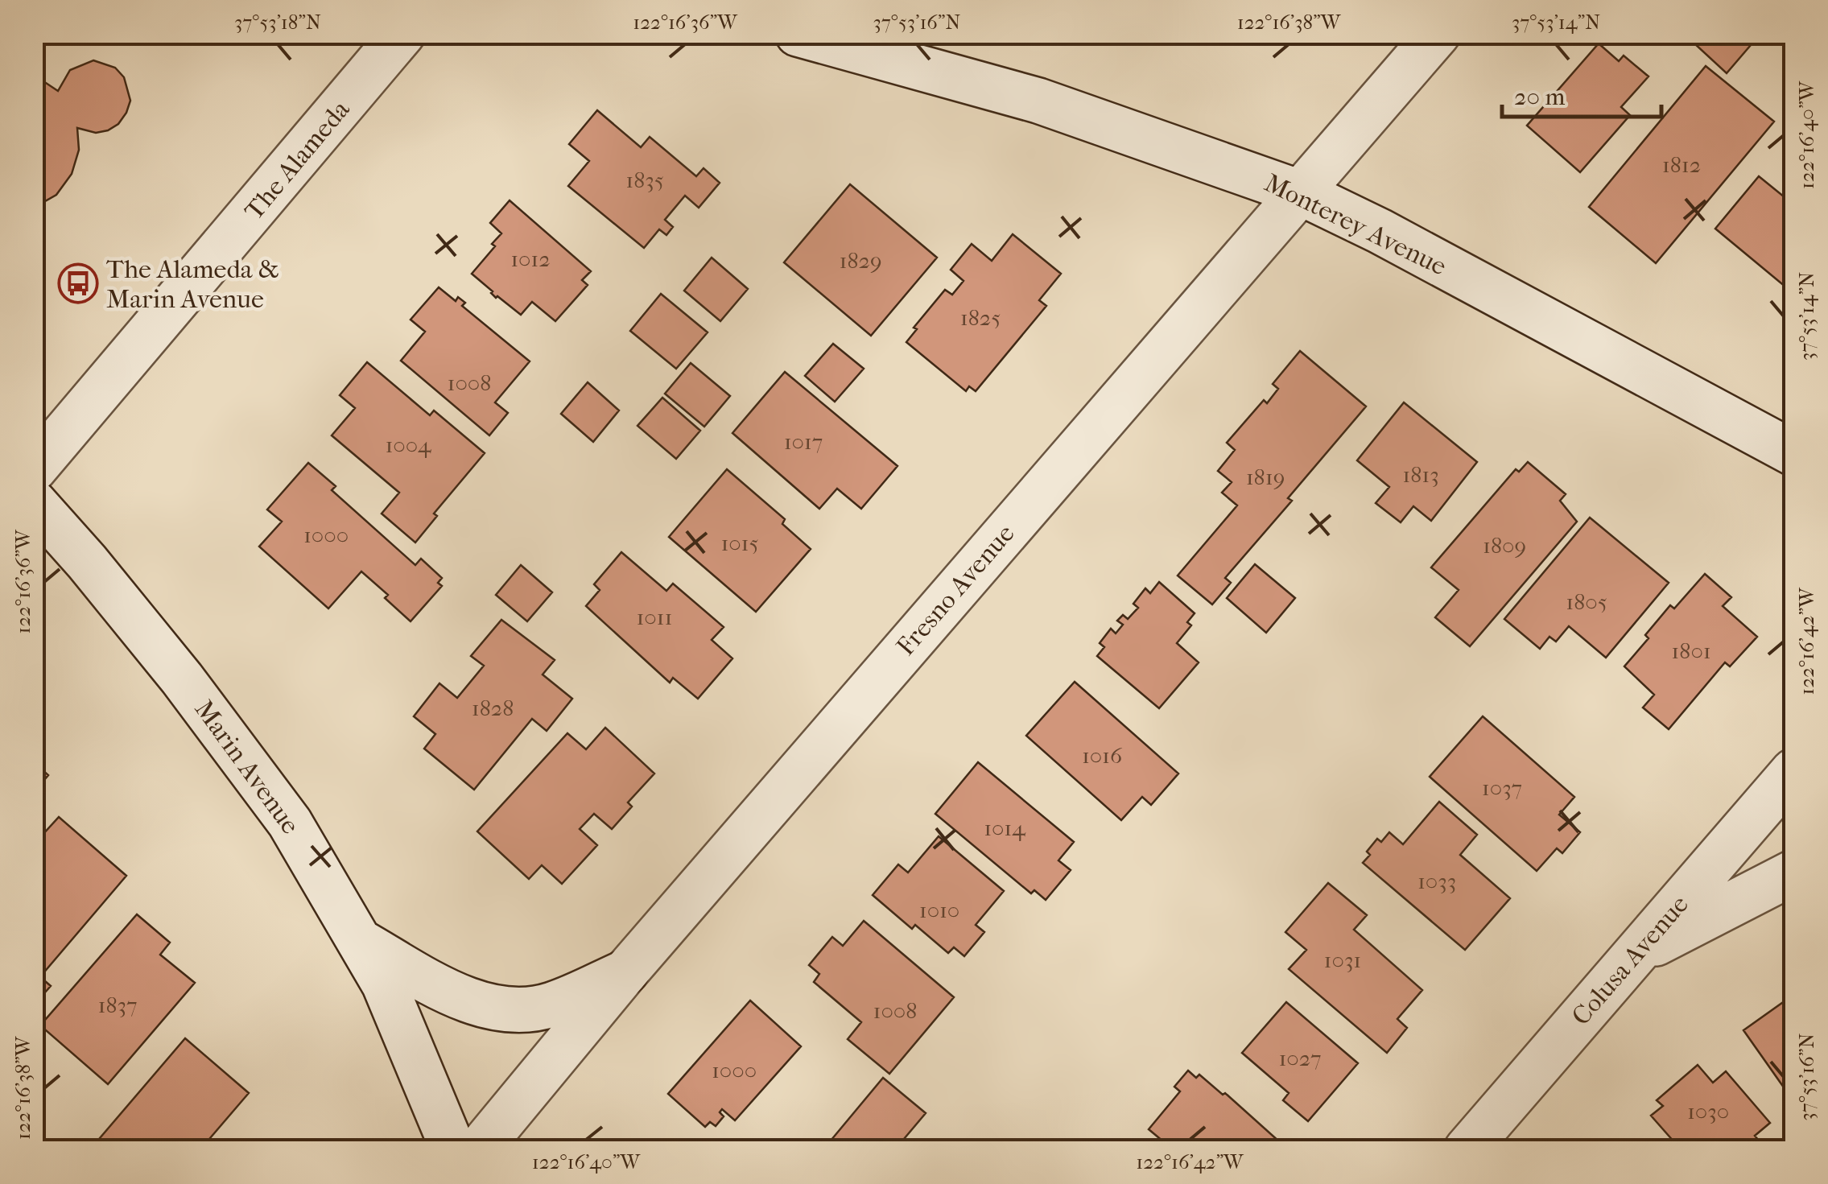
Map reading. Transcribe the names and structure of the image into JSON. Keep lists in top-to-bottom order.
{
  "streets": {
    "street": [
      "The Alameda",
      "Monterey Avenue",
      "Fresno Avenue",
      "Marin Avenue",
      "Colusa Avenue"
    ]
  },
  "crossings": [
    ["Monterey Avenue", "Fresno Avenue"]
  ],
  "places": {
    "bus stop": ["The Alameda & Marin Avenue"]
  },
  "house_numbers": [
    "1812",
    "1835",
    "1012",
    "1829",
    "1825",
    "1008",
    "1017",
    "1004",
    "1813",
    "1819",
    "1000",
    "1015",
    "1809",
    "1805",
    "1011",
    "1801",
    "1828",
    "1016",
    "1037",
    "1014",
    "1033",
    "1010",
    "1031",
    "1837",
    "1008",
    "1027",
    "1000",
    "1030"
  ],
  "scale_bar": "20 m",
  "coordinates": [
    "37°53'18\"N",
    "122°16'36\"W",
    "37°53'16\"N",
    "122°16'38\"W",
    "37°53'14\"N",
    "122°16'40\"W",
    "122°16'42\"W"
  ]
}
